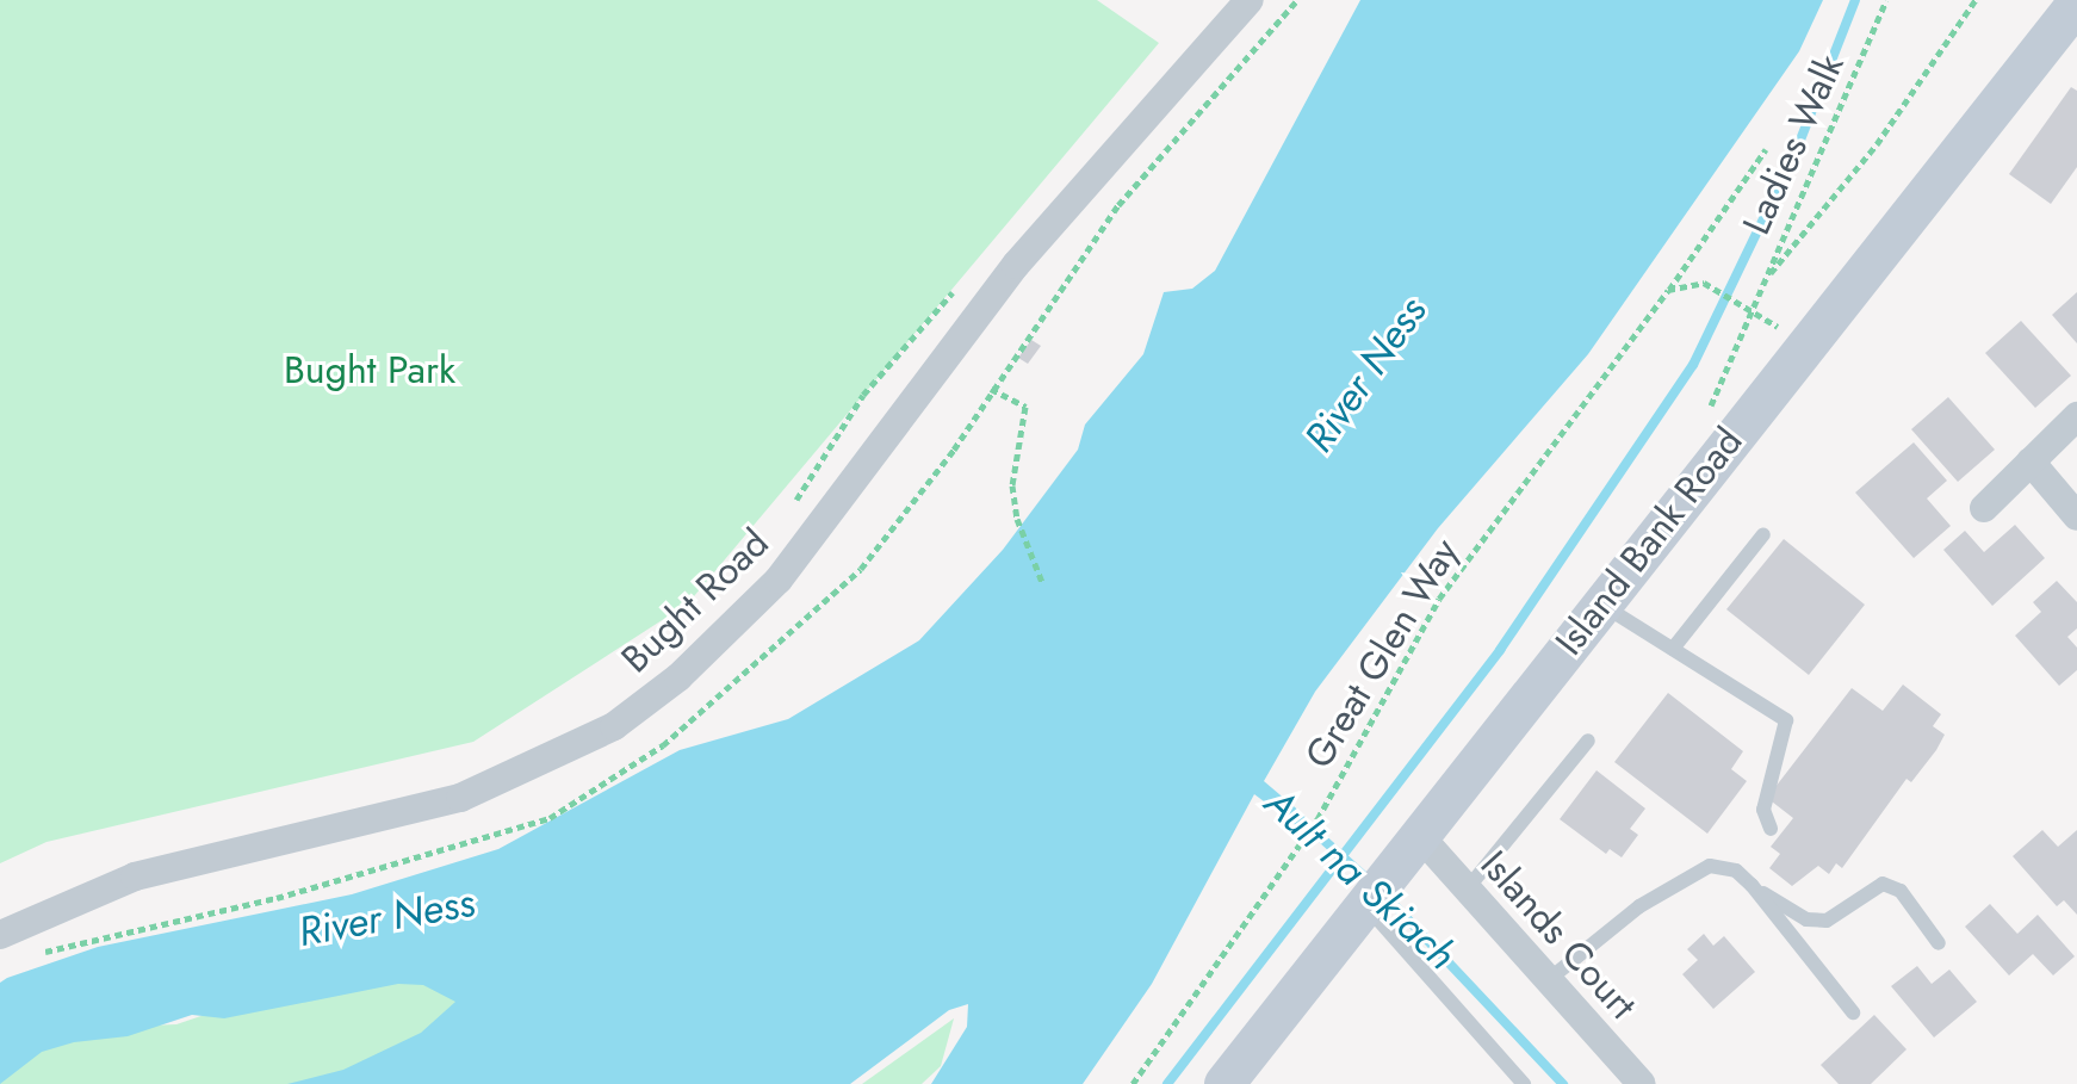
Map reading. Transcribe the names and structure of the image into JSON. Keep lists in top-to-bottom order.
{
  "streets": {
    "main road": ["Island Bank Road"],
    "street": ["Bught Road", "Islands Court"],
    "path": ["Ladies Walk", "Great Glen Way"]
  },
  "crossings": [
    ["Ladies Walk", "Great Glen Way"],
    ["Island Bank Road", "Islands Court"]
  ],
  "water": ["River Ness", "Ault na Skiach"],
  "parks": ["Bught Park"]
}
